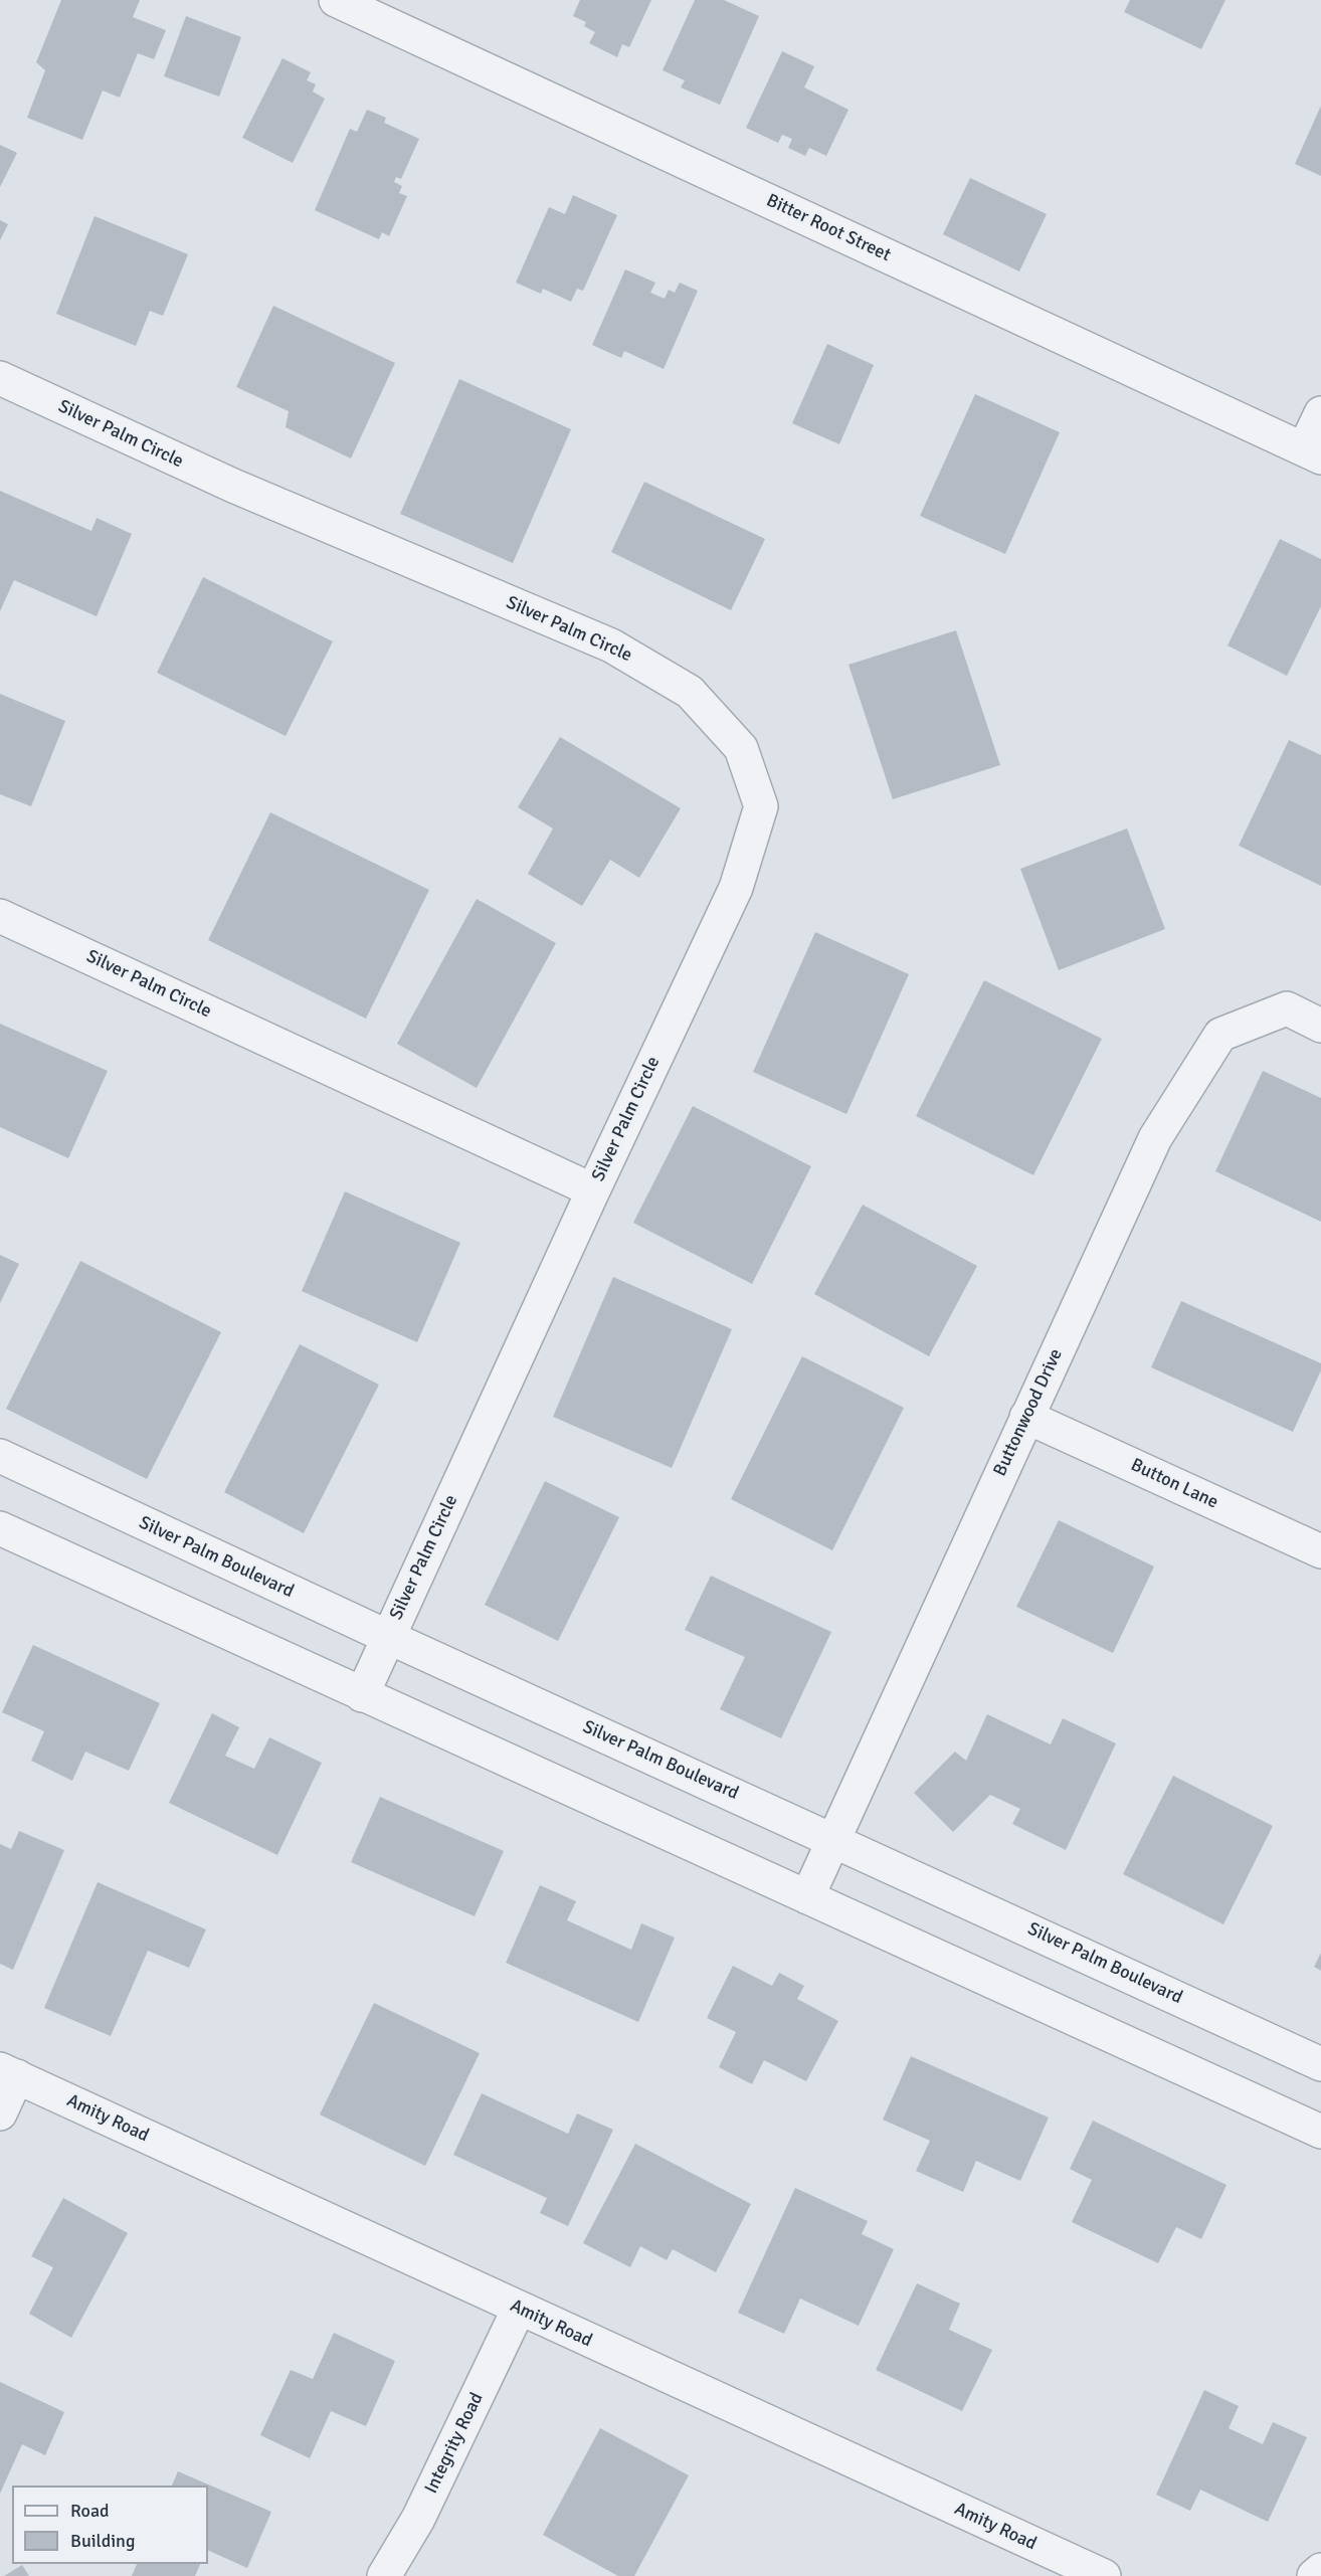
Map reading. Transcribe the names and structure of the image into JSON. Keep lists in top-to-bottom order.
{
  "streets": {
    "street": [
      "Bitter Root Street",
      "Silver Palm Circle",
      "Buttonwood Drive",
      "Button Lane",
      "Silver Palm Boulevard",
      "Amity Road",
      "Integrity Road"
    ]
  },
  "crossings": [
    ["Silver Palm Circle", "Silver Palm Boulevard"],
    ["Buttonwood Drive", "Button Lane"],
    ["Buttonwood Drive", "Silver Palm Boulevard"],
    ["Amity Road", "Integrity Road"]
  ],
  "legend": ["Road", "Building"]
}
